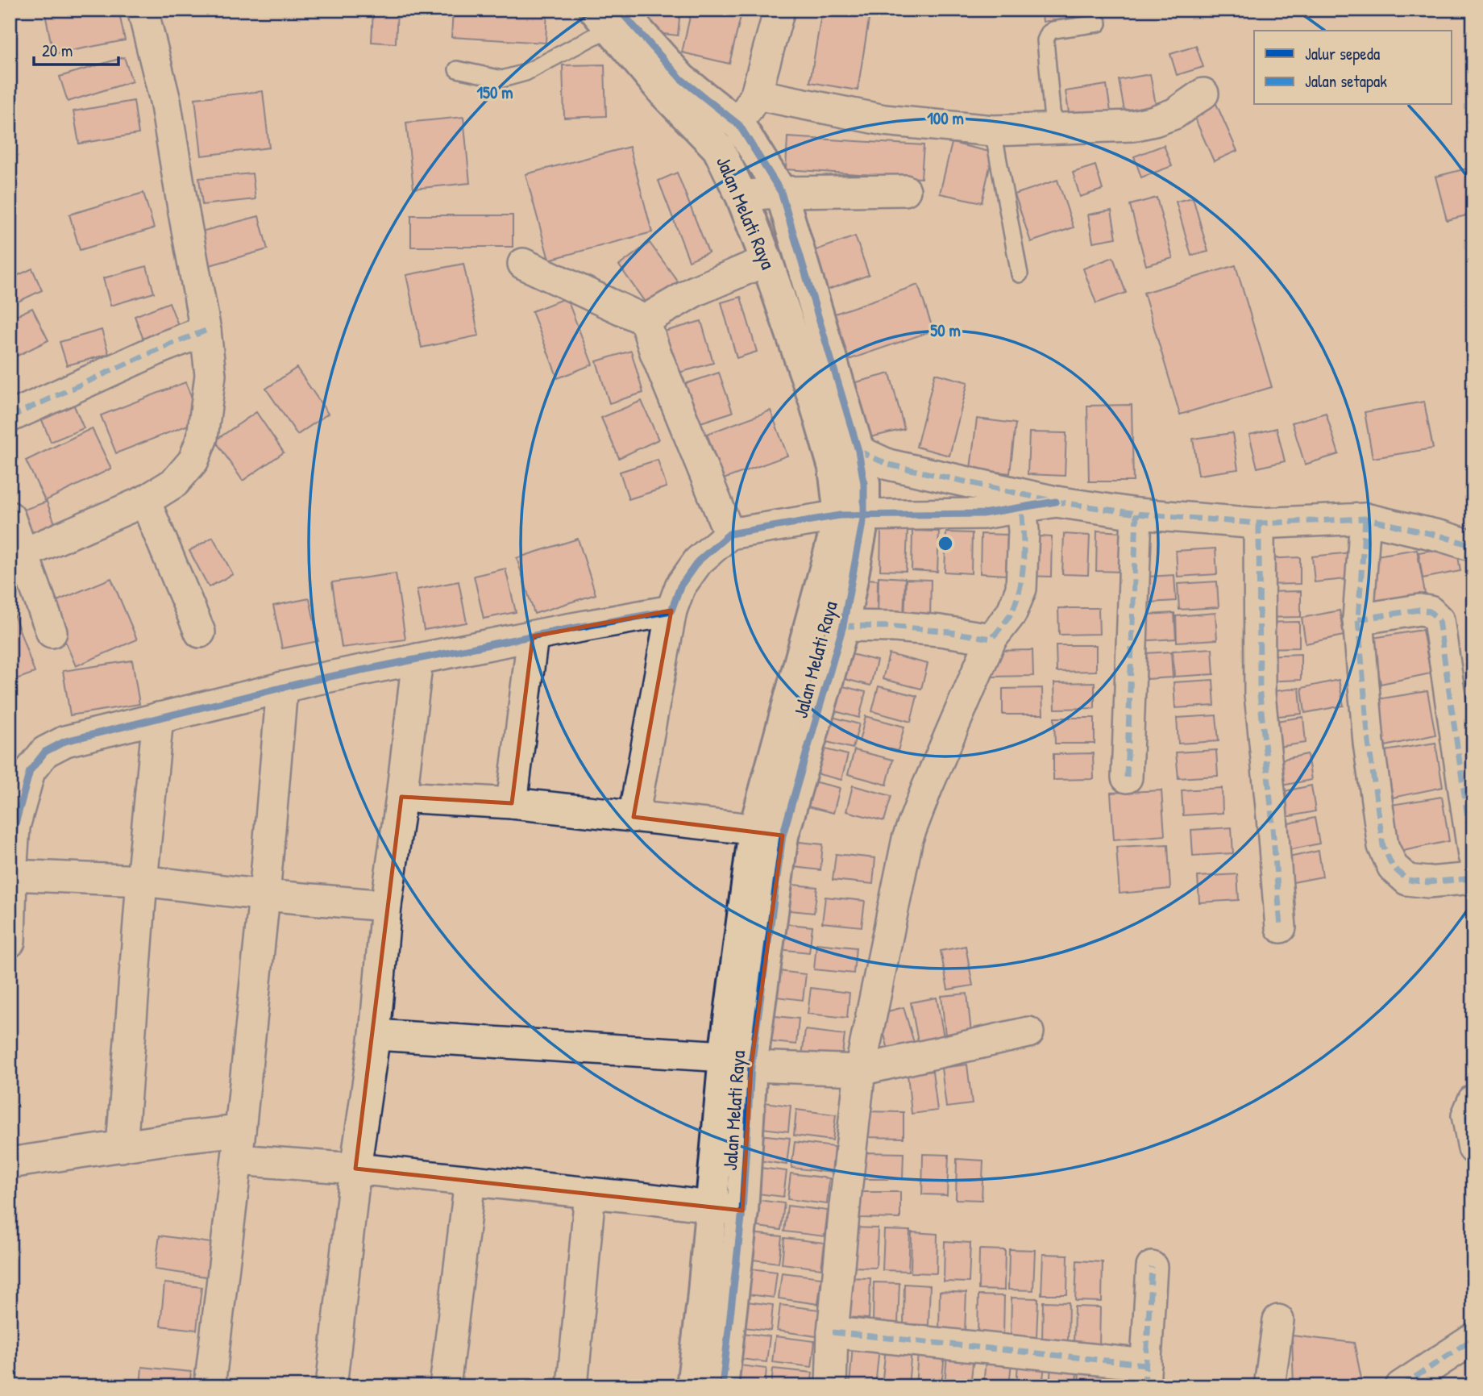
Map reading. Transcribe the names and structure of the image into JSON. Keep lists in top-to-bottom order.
{
  "streets": {
    "street": ["Jalan Melati Raya"]
  },
  "legend": ["Jalur sepeda", "Jalan setapak"],
  "scale_bar": "20 m",
  "rings": ["150 m", "100 m", "50 m"]
}
